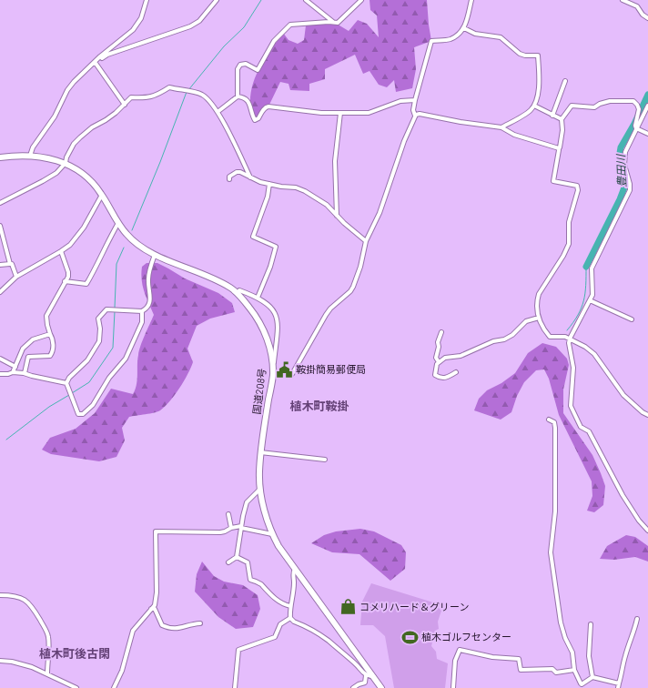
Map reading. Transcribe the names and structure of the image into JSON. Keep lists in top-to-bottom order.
{
  "streets": {
    "highway": ["国道208号"]
  },
  "districts": ["植木町鞍掛", "植木町後古閑"],
  "water": ["豊田川"],
  "places": {
    "public building": ["鞍掛簡易郵便局"],
    "shop": ["コメリハード＆グリーン"],
    "sports": ["植木ゴルフセンター"]
  }
}
